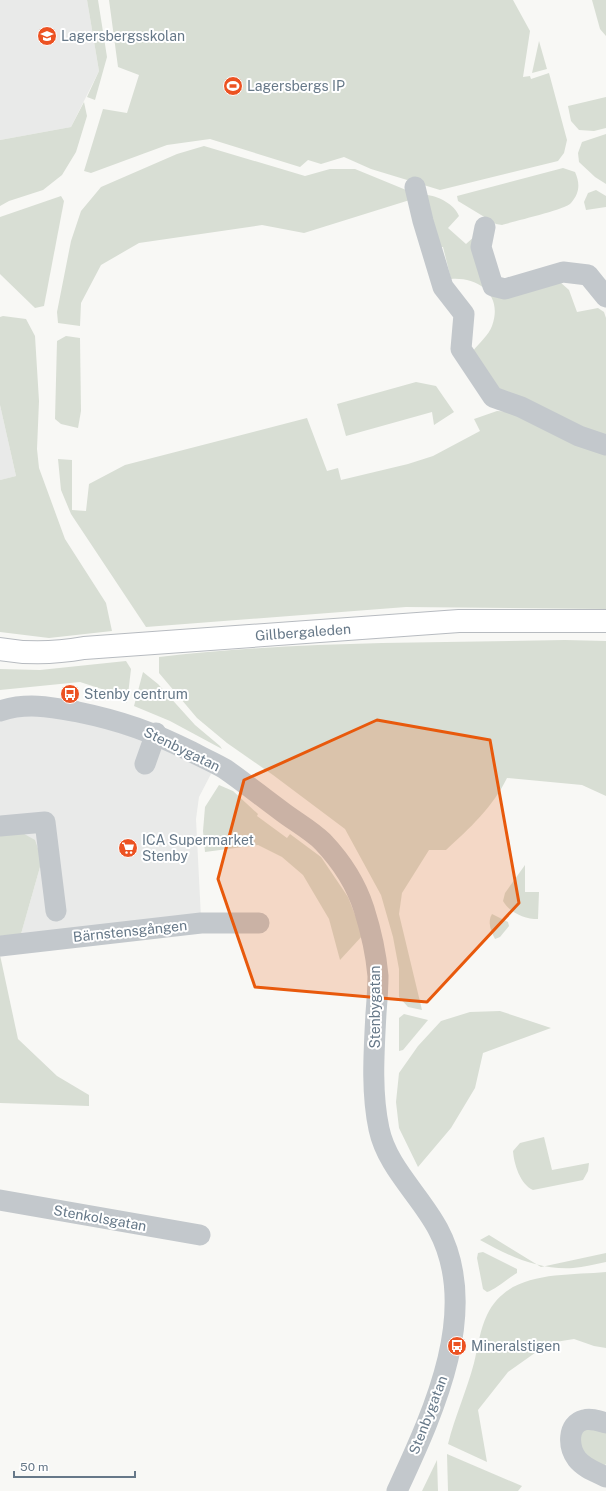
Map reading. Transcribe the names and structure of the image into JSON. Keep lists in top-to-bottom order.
{
  "streets": {
    "main road": ["Gillbergaleden"],
    "street": ["Stenbygatan", "Bärnstensgången", "Stenkolsgatan"]
  },
  "places": {
    "school or university": ["Lagersbergsskolan"],
    "sports": ["Lagersbergs IP"],
    "bus stop": ["Stenby centrum", "Mineralstigen"],
    "supermarket": ["ICA Supermarket Stenby"]
  },
  "scale_bar": "50 m"
}
